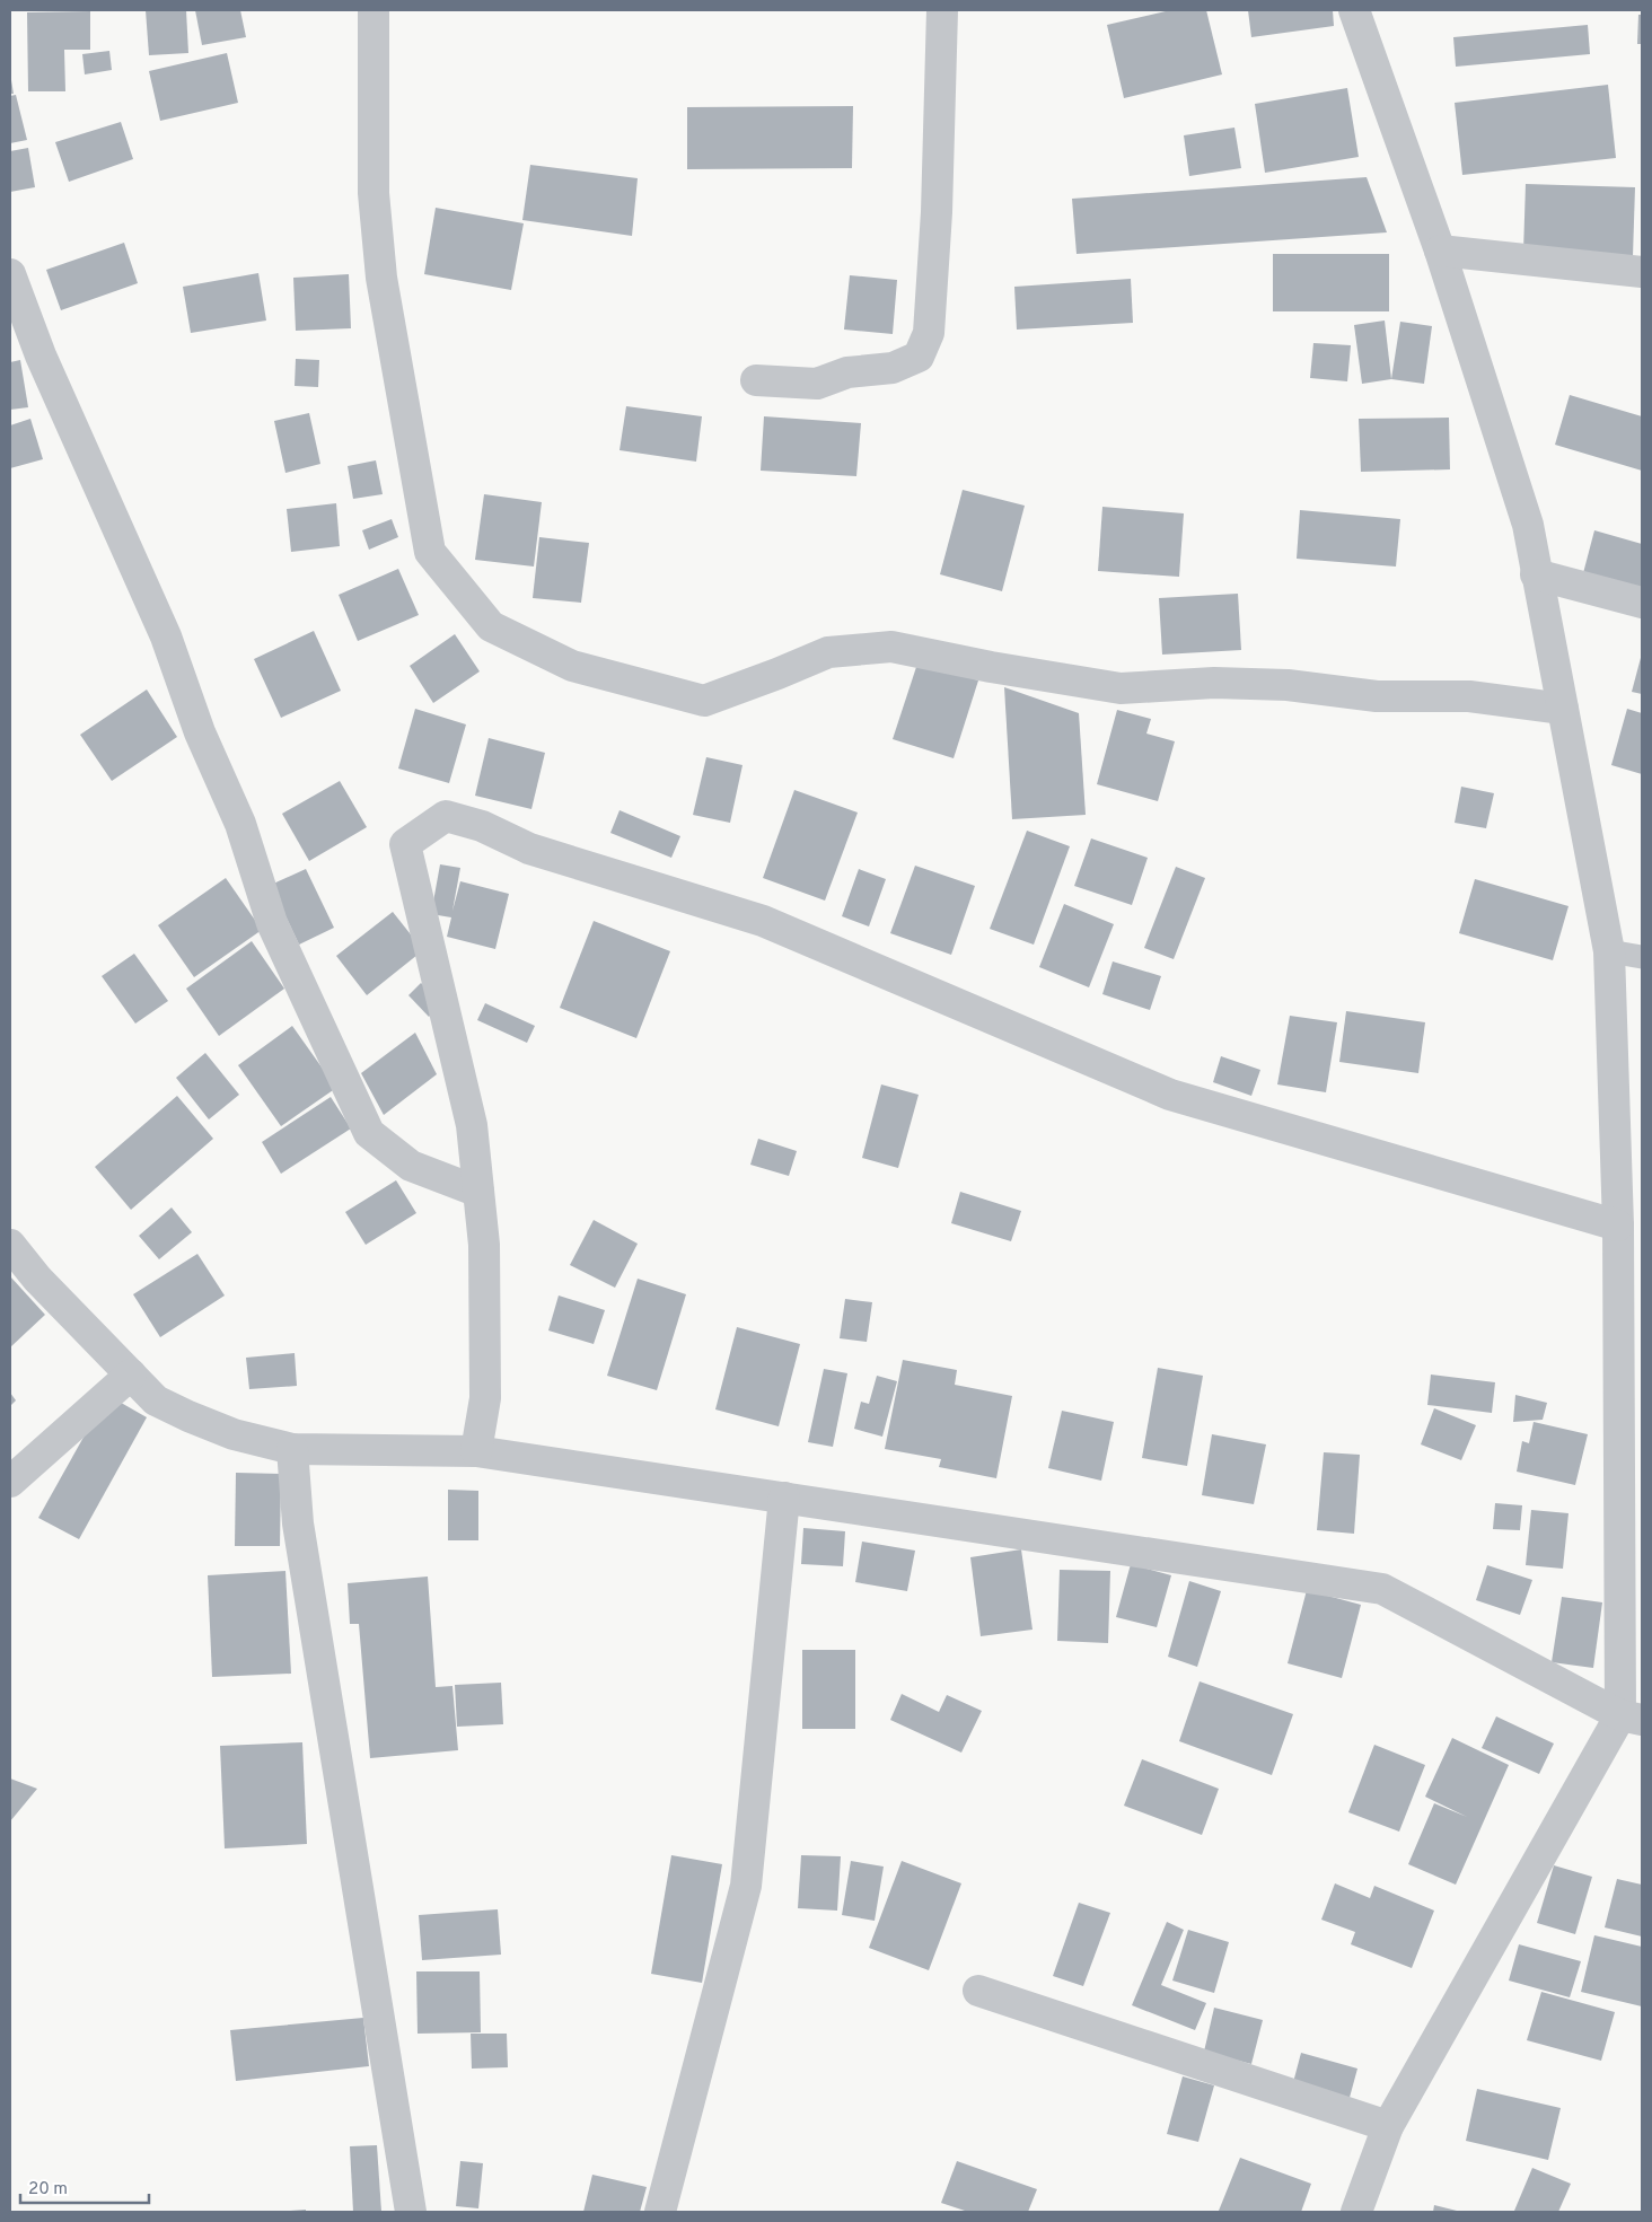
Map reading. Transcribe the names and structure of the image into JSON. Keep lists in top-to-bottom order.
{
  "scale_bar": "20 m"
}
